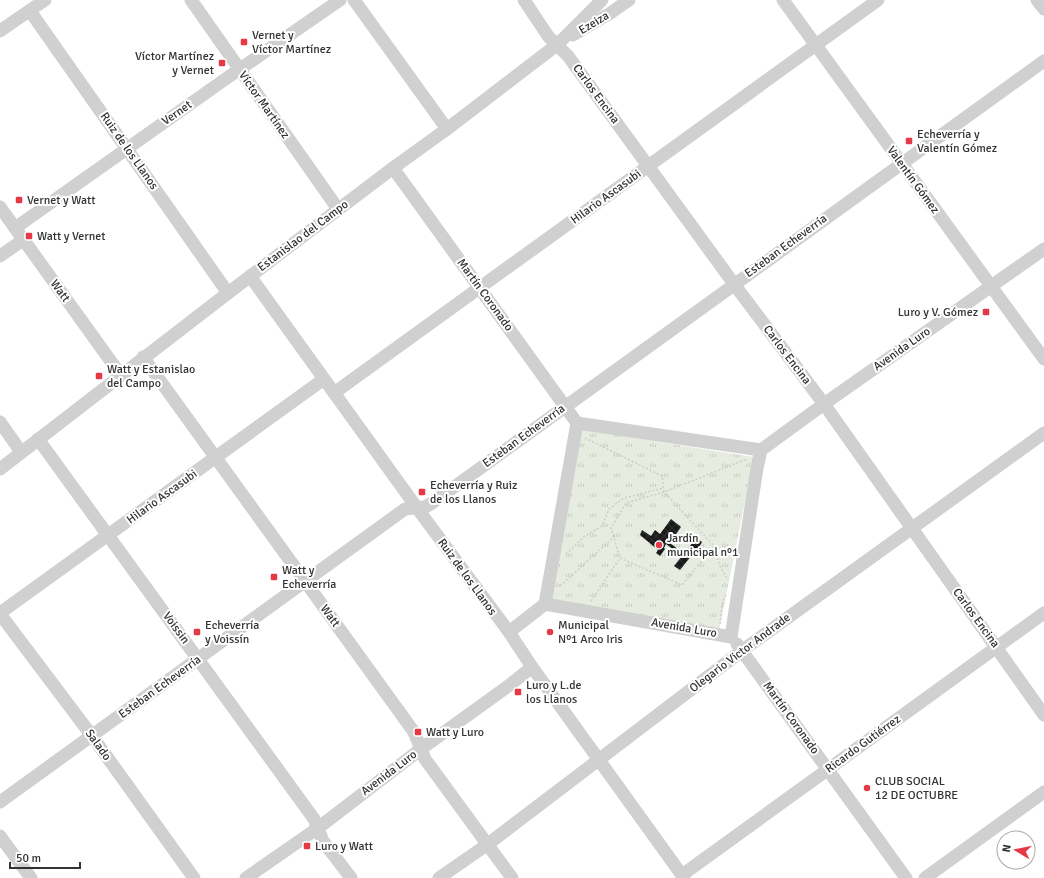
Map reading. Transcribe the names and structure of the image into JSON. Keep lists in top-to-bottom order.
{
  "streets": {
    "street": [
      "Ezeiza",
      "Carlos Encina",
      "Víctor Martínez",
      "Vernet",
      "Ruiz de los Llanos",
      "Valentín Gómez",
      "Hilario Ascasubi",
      "Estanislao del Campo",
      "Esteban Echeverría",
      "Watt",
      "Martín Coronado",
      "Avenida Luro",
      "Voissin",
      "Olegario Victor Andrade",
      "Ricardo Gutiérrez",
      "Salado"
    ]
  },
  "crossings": [
    ["Ezeiza", "Carlos Encina"],
    ["Ezeiza", "Estanislao del Campo"],
    ["Carlos Encina", "Hilario Ascasubi"],
    ["Carlos Encina", "Estanislao del Campo"],
    ["Carlos Encina", "Esteban Echeverría"],
    ["Carlos Encina", "Avenida Luro"],
    ["Carlos Encina", "Olegario Victor Andrade"],
    ["Carlos Encina", "Ricardo Gutiérrez"],
    ["Víctor Martínez", "Vernet"],
    ["Víctor Martínez", "Estanislao del Campo"],
    ["Vernet", "Ruiz de los Llanos"],
    ["Vernet", "Watt"],
    ["Ruiz de los Llanos", "Hilario Ascasubi"],
    ["Ruiz de los Llanos", "Estanislao del Campo"],
    ["Ruiz de los Llanos", "Esteban Echeverría"],
    ["Ruiz de los Llanos", "Avenida Luro"],
    ["Ruiz de los Llanos", "Olegario Victor Andrade"],
    ["Ruiz de los Llanos", "Ricardo Gutiérrez"],
    ["Valentín Gómez", "Hilario Ascasubi"],
    ["Valentín Gómez", "Esteban Echeverría"],
    ["Valentín Gómez", "Avenida Luro"],
    ["Hilario Ascasubi", "Watt"],
    ["Hilario Ascasubi", "Martín Coronado"],
    ["Hilario Ascasubi", "Voissin"],
    ["Hilario Ascasubi", "Salado"],
    ["Estanislao del Campo", "Watt"],
    ["Estanislao del Campo", "Martín Coronado"],
    ["Estanislao del Campo", "Voissin"],
    ["Esteban Echeverría", "Watt"],
    ["Esteban Echeverría", "Martín Coronado"],
    ["Esteban Echeverría", "Voissin"],
    ["Esteban Echeverría", "Salado"],
    ["Watt", "Avenida Luro"],
    ["Watt", "Olegario Victor Andrade"],
    ["Martín Coronado", "Avenida Luro"],
    ["Martín Coronado", "Olegario Victor Andrade"],
    ["Martín Coronado", "Ricardo Gutiérrez"],
    ["Avenida Luro", "Voissin"]
  ],
  "places": {
    "transit": [
      "Vernet y Víctor Martínez",
      "Víctor Martínez y Vernet",
      "Echeverría y Valentín Gómez",
      "Vernet y Watt",
      "Watt y Vernet",
      "Luro y V. Gómez",
      "Watt y Estanislao del Campo",
      "Echeverría y Ruiz de los Llanos",
      "Watt y Echeverría",
      "Echeverría y Voissín",
      "Luro y L.de los Llanos",
      "Watt y Luro",
      "Luro y Watt"
    ],
    "other": ["Jardín municipal nº1", "Municipal Nº1 Arco Iris", "CLUB SOCIAL 12 DE OCTUBRE"]
  },
  "scale_bar": "50 m",
  "north": "left"
}
